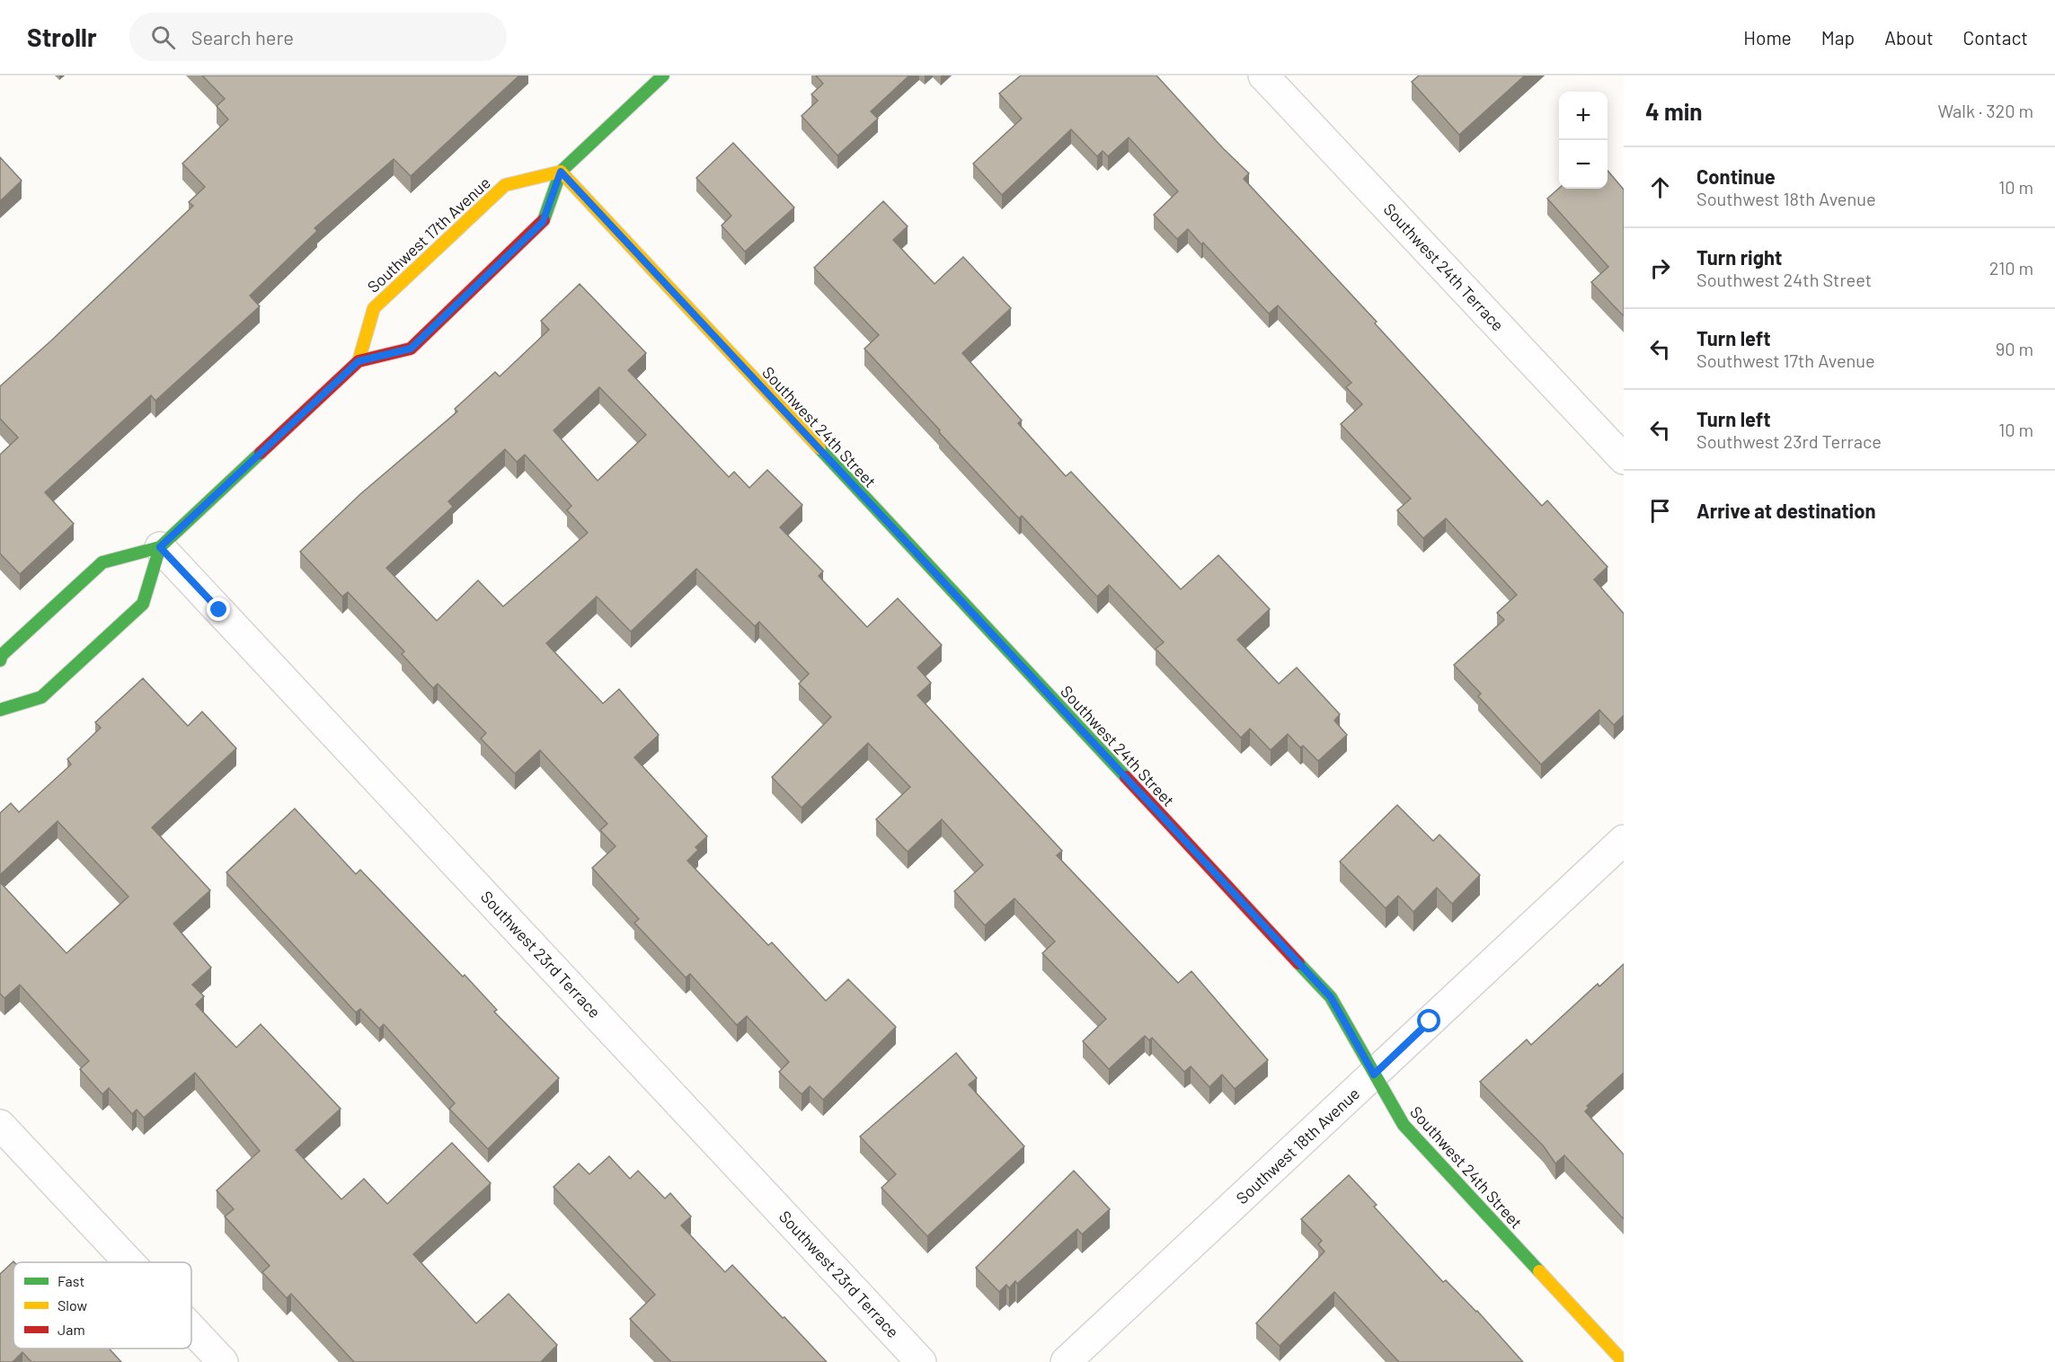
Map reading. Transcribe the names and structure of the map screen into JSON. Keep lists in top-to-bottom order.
{
  "streets": {
    "street": [
      "Southwest 17th Avenue",
      "Southwest 24th Terrace",
      "Southwest 24th Street",
      "Southwest 23rd Terrace",
      "Southwest 18th Avenue"
    ]
  },
  "crossings": [
    ["Southwest 17th Avenue", "Southwest 24th Street"],
    ["Southwest 17th Avenue", "Southwest 23rd Terrace"],
    ["Southwest 24th Street", "Southwest 18th Avenue"]
  ],
  "legend": ["Fast", "Slow", "Jam"],
  "page": {
    "header": "Strollr",
    "search": "Search here",
    "nav": [
      "Home",
      "Map",
      "About",
      "Contact"
    ],
    "heading": ["4 min", "Walk · 320 m"],
    "map_buttons": ["+", "−"],
    "list": [
      ["Continue", "Southwest 18th Avenue", "10 m"],
      ["Turn right", "Southwest 24th Street", "210 m"],
      ["Turn left", "Southwest 17th Avenue", "90 m"],
      ["Turn left", "Southwest 23rd Terrace", "10 m"],
      "Arrive at destination"
    ]
  }
}
